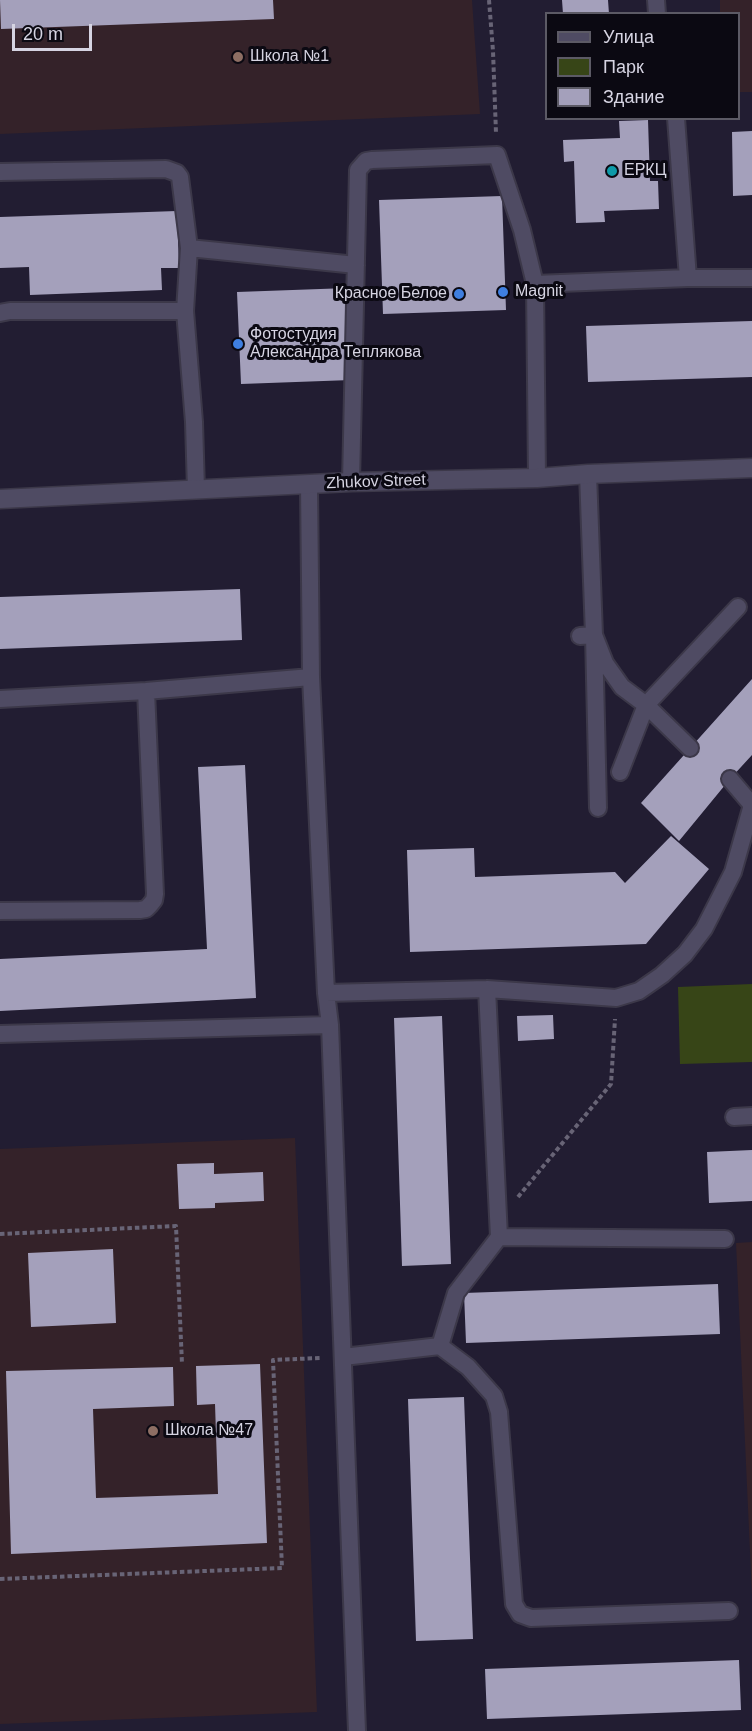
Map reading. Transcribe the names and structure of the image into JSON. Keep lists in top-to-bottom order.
{
  "streets": {
    "street": ["Zhukov Street"]
  },
  "places": [
    "Школа №1",
    "ЕРКЦ",
    "Magnit",
    "Красное Белое",
    "Фотостудия Александра Теплякова",
    "Школа №47"
  ],
  "legend": ["Улица", "Парк", "Здание"],
  "scale_bar": "20 m"
}
